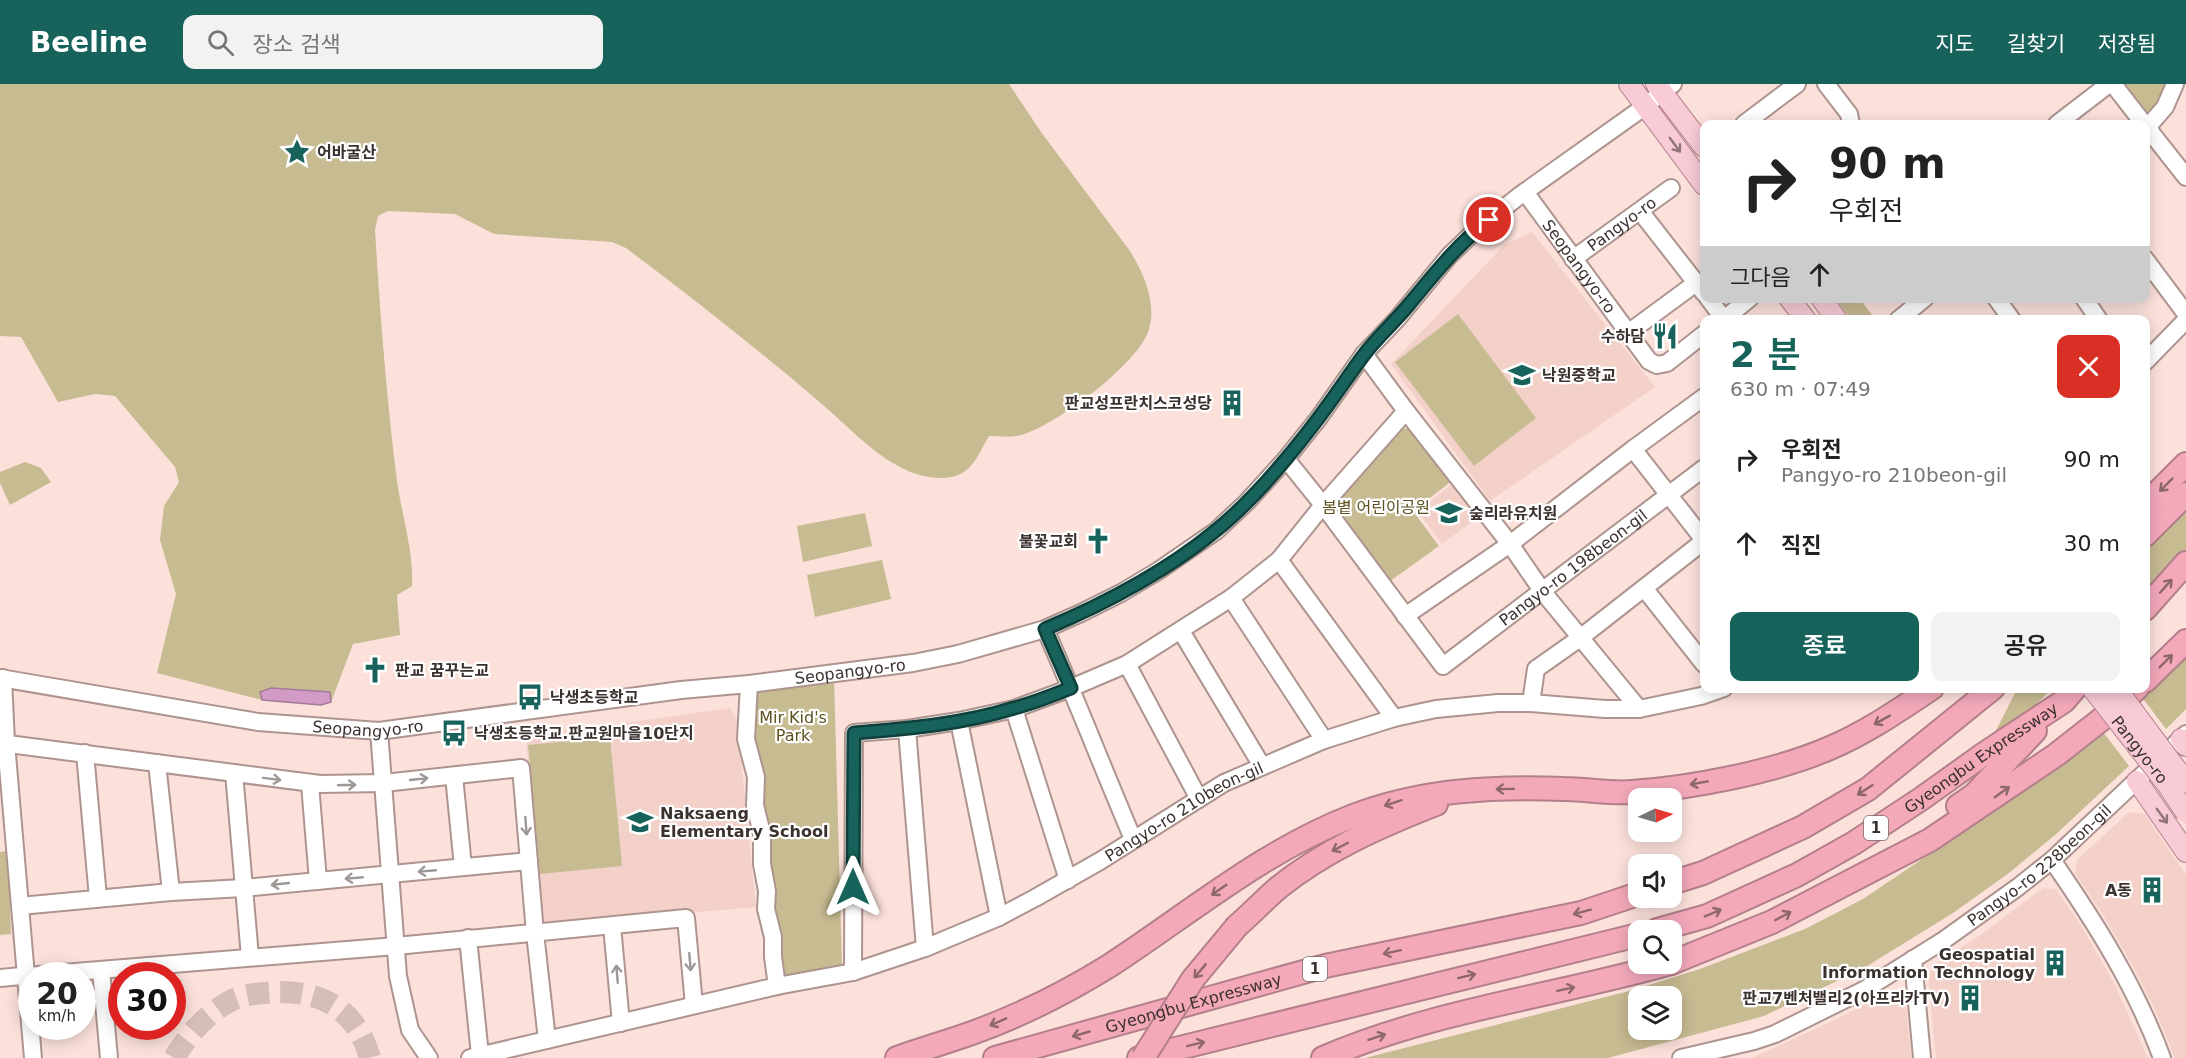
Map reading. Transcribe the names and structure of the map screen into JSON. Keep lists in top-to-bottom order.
{
  "streets": {
    "highway": ["Gyeongbu Expressway", "1"],
    "main road": ["Pangyo-ro"],
    "street": [
      "Seopangyo-ro",
      "Pangyo-ro 198beon-gil",
      "Pangyo-ro 210beon-gil",
      "Pangyo-ro 228beon-gil"
    ]
  },
  "crossings": [
    ["Pangyo-ro", "Seopangyo-ro"]
  ],
  "parks": ["봄볕 어린이공원", "Mir Kid's Park"],
  "places": {
    "place": ["어바굴산"],
    "restaurant": ["수하담"],
    "school or university": ["낙원중학교", "숲리라유치원", "Naksaeng Elementary School"],
    "building": [
      "판교성프란치스코성당",
      "A동",
      "Geospatial Information Technology",
      "판교7벤처밸리2(아프리카TV)"
    ],
    "church": ["불꽃교회", "판교 꿈꾸는교"],
    "bus stop": ["낙생초등학교", "낙생초등학교.판교원마을10단지"]
  },
  "north": "right",
  "page": {
    "header": "Beeline",
    "search": "장소 검색",
    "nav": ["지도", "길찾기", "저장됨"],
    "turn": ["90 m", "우회전"],
    "then": "그다음",
    "heading": ["2 분", "630 m · 07:49"],
    "list": [
      {
        "name": "우회전",
        "note": "Pangyo-ro 210beon-gil",
        "value": "90 m"
      },
      {
        "name": "직진",
        "value": "30 m"
      }
    ],
    "buttons": ["종료", "공유"],
    "speed": "20 km/h",
    "limit": "30"
  }
}
